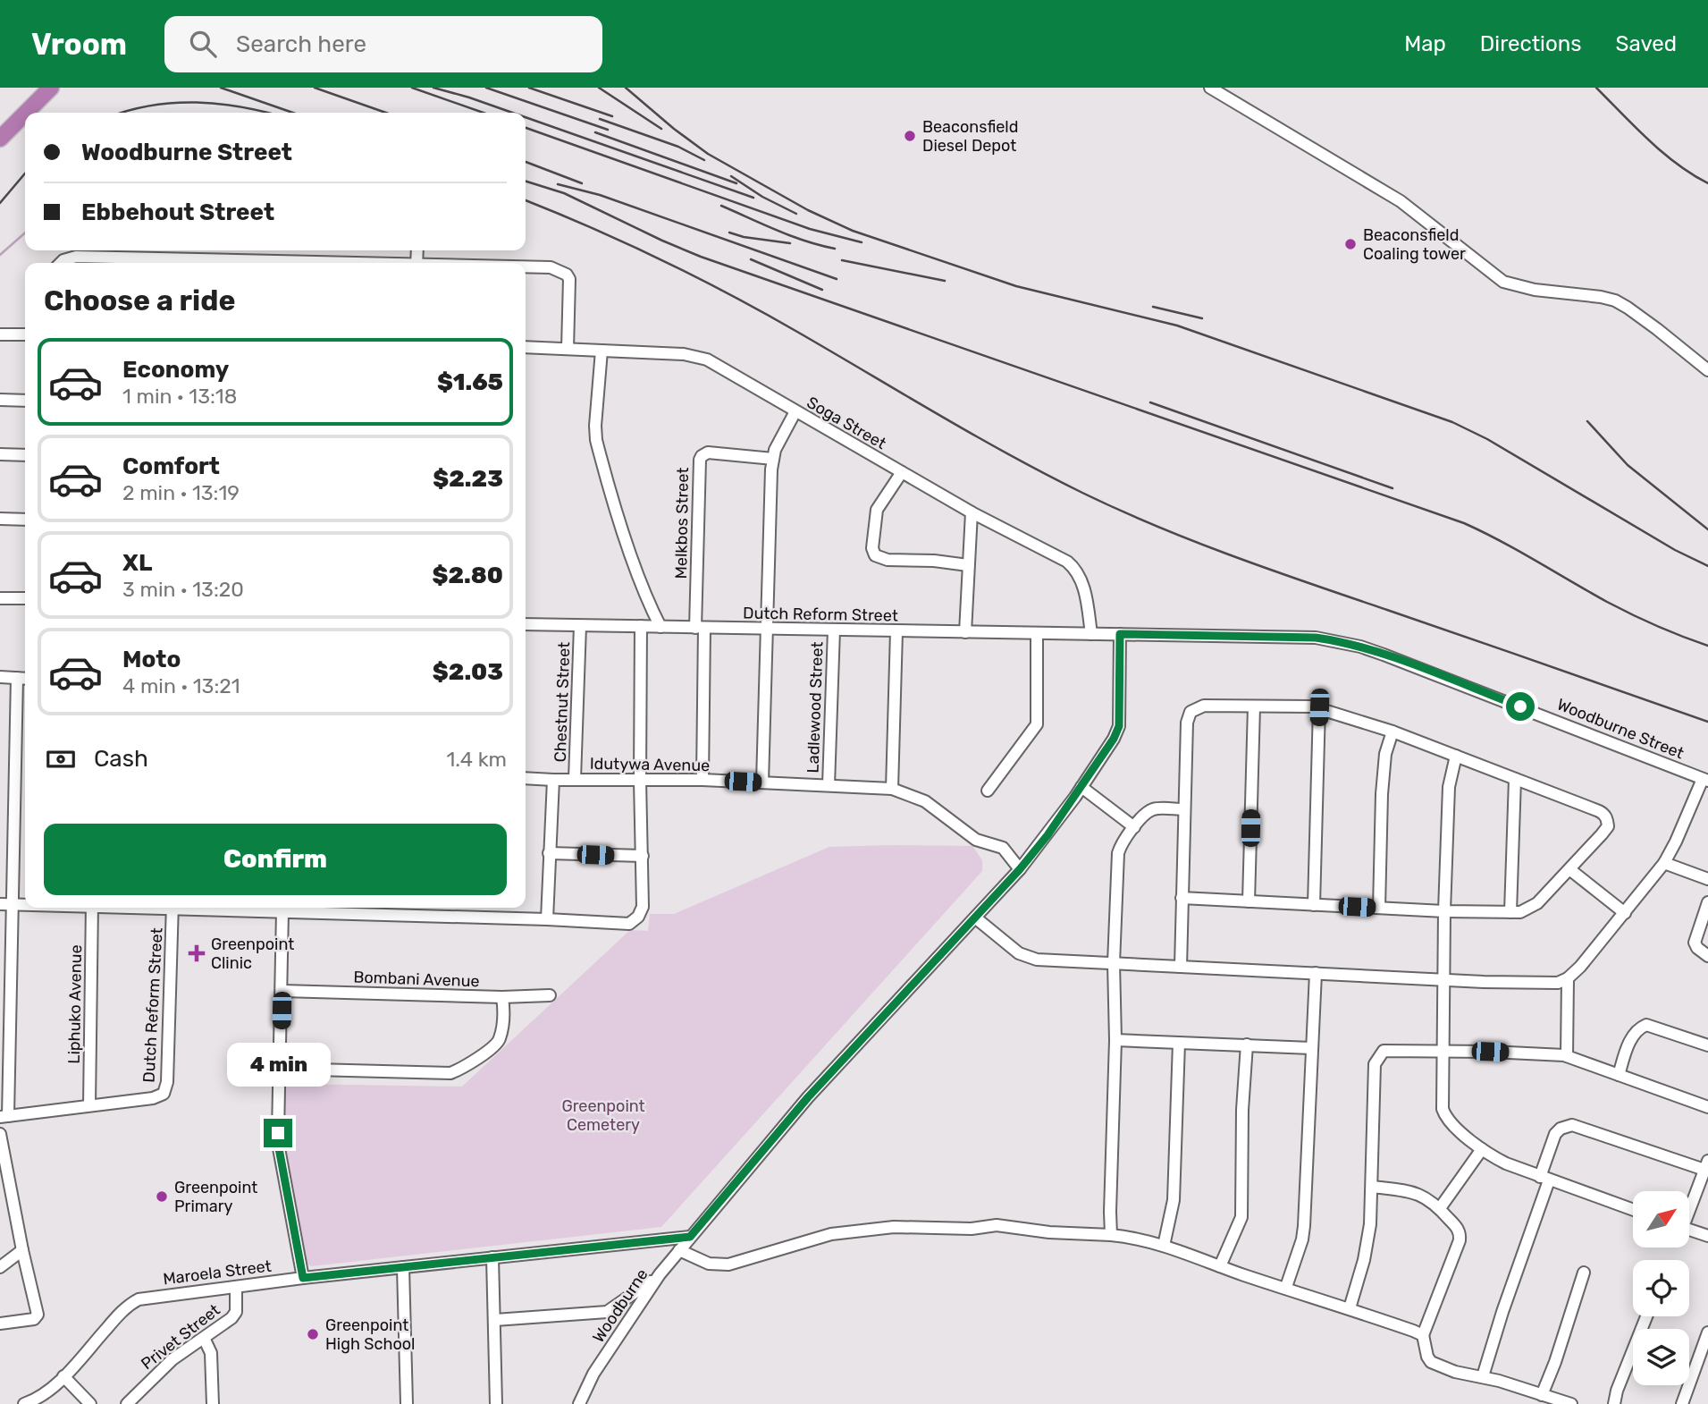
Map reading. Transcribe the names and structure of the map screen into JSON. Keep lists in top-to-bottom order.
{
  "streets": {
    "street": [
      "Soga Street",
      "Melkbos Street",
      "Dutch Reform Street",
      "Chestnut Street",
      "Ladlewood Street",
      "Woodburne Street",
      "Idutywa Avenue",
      "Bombani Avenue",
      "Liphuko Avenue",
      "Maroela Street",
      "Woodburne",
      "Privet Street"
    ]
  },
  "crossings": [
    ["Soga Street", "Dutch Reform Street"],
    ["Melkbos Street", "Dutch Reform Street"],
    ["Dutch Reform Street", "Chestnut Street"],
    ["Dutch Reform Street", "Ladlewood Street"],
    ["Dutch Reform Street", "Woodburne Street"],
    ["Dutch Reform Street", "Liphuko Avenue"],
    ["Dutch Reform Street", "Woodburne"],
    ["Chestnut Street", "Idutywa Avenue"],
    ["Ladlewood Street", "Idutywa Avenue"],
    ["Woodburne Street", "Woodburne"],
    ["Idutywa Avenue", "Woodburne"],
    ["Maroela Street", "Woodburne"],
    ["Maroela Street", "Privet Street"]
  ],
  "parks": ["Greenpoint Cemetery"],
  "places": {
    "other": [
      "Beaconsfield Diesel Depot",
      "Beaconsfield Coaling tower",
      "Greenpoint Primary",
      "Greenpoint High School"
    ],
    "health": ["Greenpoint Clinic"]
  },
  "north": "top right",
  "page": {
    "header": "Vroom",
    "search": "Search here",
    "nav": ["Map", "Directions", "Saved"],
    "banner": ["Woodburne Street", "Ebbehout Street"],
    "heading": "Choose a ride",
    "list": [
      {
        "name": "Economy",
        "note": "1 min · 13:18",
        "value": "$1.65"
      },
      {
        "name": "Comfort",
        "note": "2 min · 13:19",
        "value": "$2.23"
      },
      {
        "name": "XL",
        "note": "3 min · 13:20",
        "value": "$2.80"
      },
      {
        "name": "Moto",
        "note": "4 min · 13:21",
        "value": "$2.03"
      }
    ],
    "pay": ["Cash", "1.4 km"],
    "buttons": "Confirm",
    "bubble": "4 min"
  }
}
